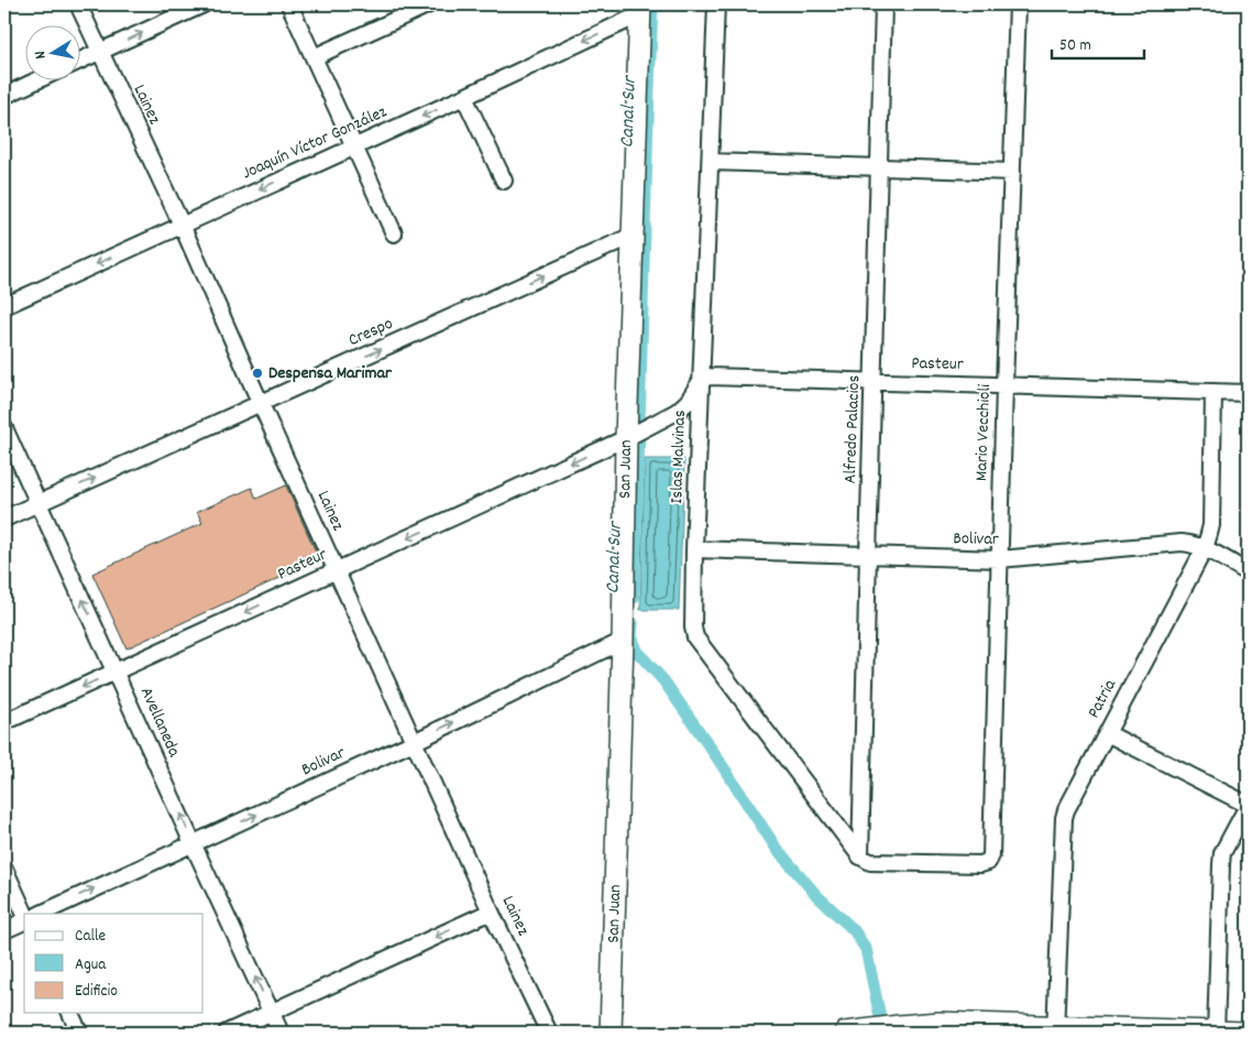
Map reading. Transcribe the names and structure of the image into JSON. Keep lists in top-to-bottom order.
{
  "streets": {
    "street": [
      "Lainez",
      "Joaquín Víctor González",
      "Crespo",
      "Pasteur",
      "Alfredo Palacios",
      "Mario Vecchioli",
      "Islas Malvinas",
      "San Juan",
      "Bolivar",
      "Patria",
      "Avellaneda"
    ]
  },
  "crossings": [
    ["Lainez", "Joaquín Víctor González"],
    ["Lainez", "Crespo"],
    ["Lainez", "Pasteur"],
    ["Lainez", "Bolivar"],
    ["Joaquín Víctor González", "San Juan"],
    ["Crespo", "San Juan"],
    ["Crespo", "Avellaneda"],
    ["Pasteur", "Alfredo Palacios"],
    ["Pasteur", "Mario Vecchioli"],
    ["Pasteur", "Islas Malvinas"],
    ["Pasteur", "San Juan"],
    ["Pasteur", "Patria"],
    ["Pasteur", "Avellaneda"],
    ["Alfredo Palacios", "Mario Vecchioli"],
    ["Alfredo Palacios", "Islas Malvinas"],
    ["Alfredo Palacios", "Bolivar"],
    ["Mario Vecchioli", "Islas Malvinas"],
    ["Mario Vecchioli", "Bolivar"],
    ["Islas Malvinas", "Bolivar"],
    ["San Juan", "Bolivar"],
    ["Bolivar", "Patria"],
    ["Bolivar", "Avellaneda"]
  ],
  "one_way": [
    "Joaquín Víctor González",
    "Crespo",
    "Pasteur",
    "Bolivar",
    "Avellaneda"
  ],
  "water": ["Canal Sur"],
  "places": ["Despensa Marimar"],
  "legend": ["Calle", "Agua", "Edificio"],
  "scale_bar": "50 m",
  "north": "left"
}
